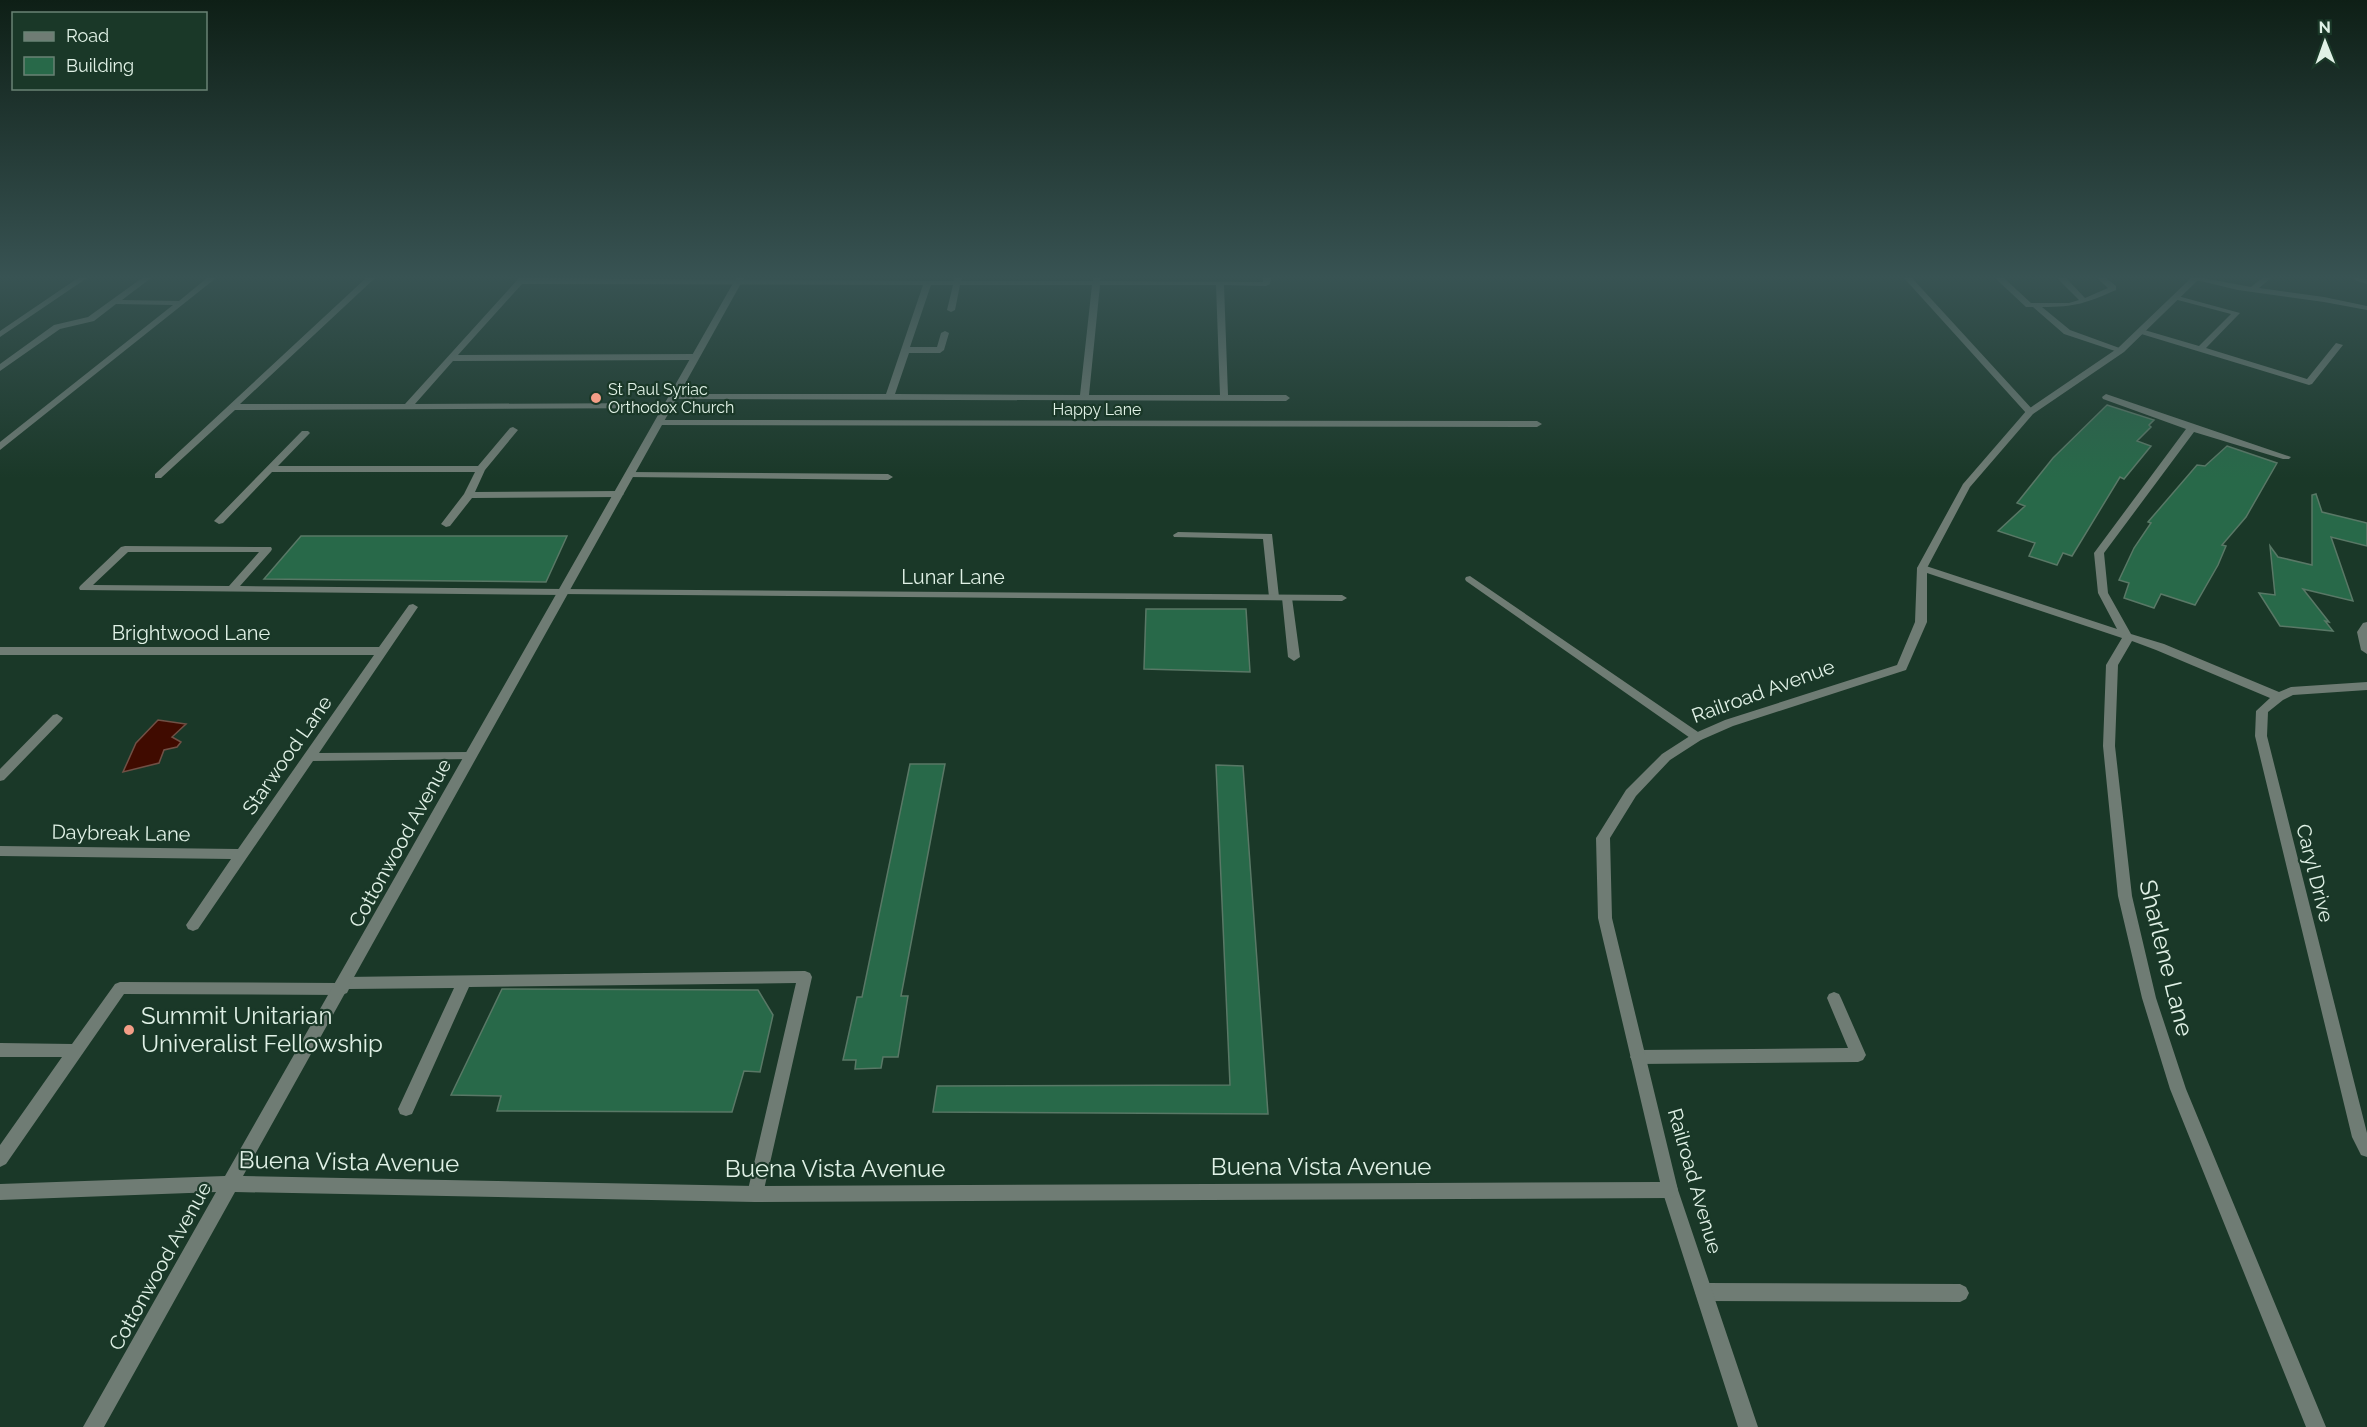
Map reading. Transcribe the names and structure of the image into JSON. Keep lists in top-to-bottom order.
{
  "streets": {
    "street": [
      "Happy Lane",
      "Lunar Lane",
      "Brightwood Lane",
      "Railroad Avenue",
      "Starwood Lane",
      "Daybreak Lane",
      "Cottonwood Avenue",
      "Caryl Drive",
      "Sharlene Lane",
      "Buena Vista Avenue"
    ]
  },
  "crossings": [
    ["Happy Lane", "Cottonwood Avenue"],
    ["Lunar Lane", "Cottonwood Avenue"],
    ["Brightwood Lane", "Starwood Lane"],
    ["Railroad Avenue", "Buena Vista Avenue"],
    ["Starwood Lane", "Daybreak Lane"],
    ["Cottonwood Avenue", "Buena Vista Avenue"]
  ],
  "places": ["St Paul Syriac Orthodox Church", "Summit Unitarian Univeralist Fellowship"],
  "legend": ["Road", "Building"],
  "north": "top"
}
